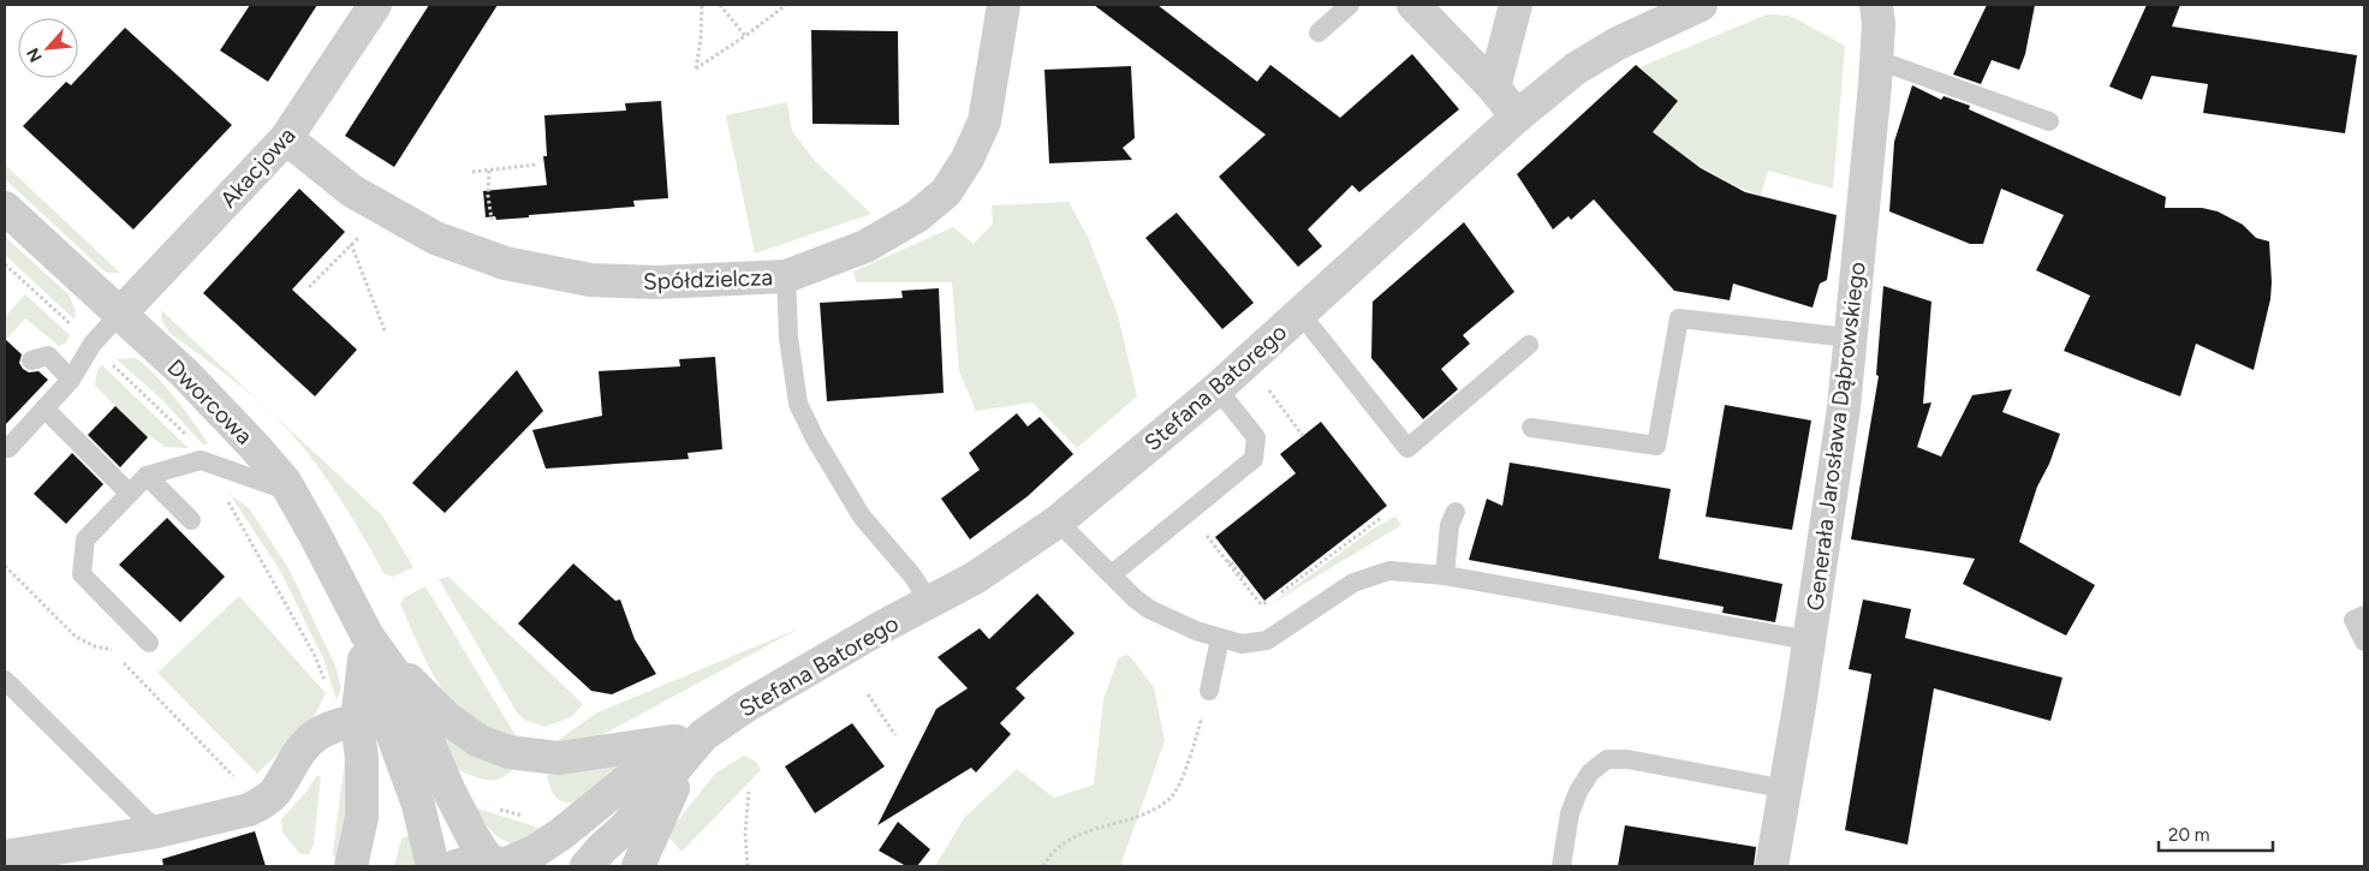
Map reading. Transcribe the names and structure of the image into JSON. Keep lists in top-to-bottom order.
{
  "streets": {
    "street": [
      "Akacjowa",
      "Spółdzielcza",
      "Stefana Batorego",
      "Dworcowa",
      "Generała Jarosława Dąbrowskiego"
    ]
  },
  "crossings": [
    ["Akacjowa", "Spółdzielcza"],
    ["Akacjowa", "Dworcowa"],
    ["Stefana Batorego", "Dworcowa"]
  ],
  "scale_bar": "20 m",
  "north": "bottom left"
}
